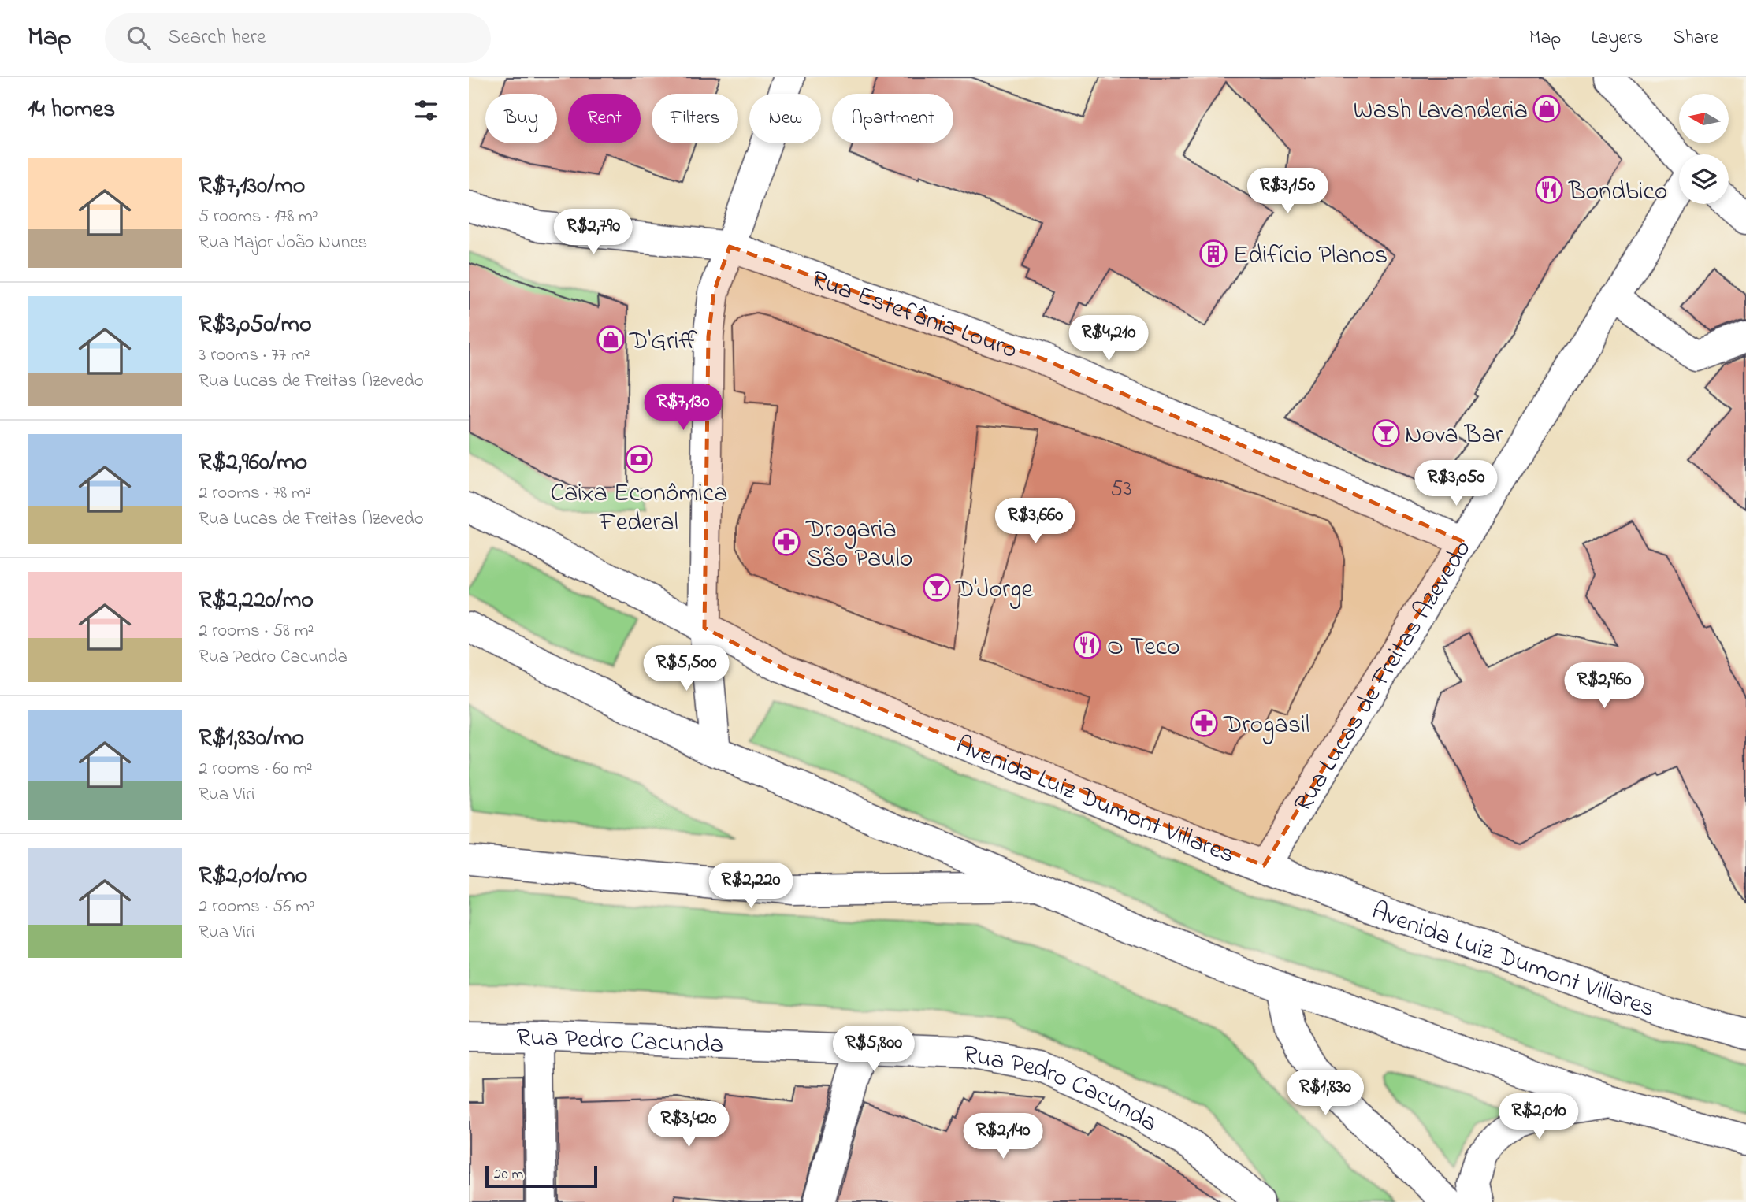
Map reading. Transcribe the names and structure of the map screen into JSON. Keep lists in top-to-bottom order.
{
  "streets": {
    "street": [
      "Rua Estefânia Louro",
      "Rua Lucas de Freitas Azevedo",
      "Avenida Luiz Dumont Villares",
      "Rua Pedro Cacunda"
    ]
  },
  "crossings": [
    ["Rua Estefânia Louro", "Rua Lucas de Freitas Azevedo"],
    ["Rua Lucas de Freitas Azevedo", "Avenida Luiz Dumont Villares"]
  ],
  "places": {
    "shop": ["Wash Lavanderia", "D'Griff"],
    "restaurant": ["Bondbico", "O Teco"],
    "building": ["Edifício Planos"],
    "bar": ["Nova Bar", "D'Jorge"],
    "bank": ["Caixa Econômica Federal"],
    "pharmacy": ["Drogaria São Paulo", "Drogasil"]
  },
  "house_numbers": ["53"],
  "scale_bar": "20 m",
  "north": "left",
  "page": {
    "header": "Map",
    "search": "Search here",
    "nav": ["Map", "Layers", "Share"],
    "heading": "14 homes",
    "chip": [
      "Buy",
      "Rent",
      "Filters",
      "New",
      "Apartment"
    ],
    "list": [
      {
        "name": "R$7,130/mo",
        "note": "5 rooms · 178 m² · Rua Major João Nunes"
      },
      {
        "name": "R$3,050/mo",
        "note": "3 rooms · 77 m² · Rua Lucas de Freitas Azevedo"
      },
      {
        "name": "R$2,960/mo",
        "note": "2 rooms · 78 m² · Rua Lucas de Freitas Azevedo"
      },
      {
        "name": "R$2,220/mo",
        "note": "2 rooms · 58 m² · Rua Pedro Cacunda"
      },
      {
        "name": "R$1,830/mo",
        "note": "2 rooms · 60 m² · Rua Viri"
      },
      {
        "name": "R$2,010/mo",
        "note": "2 rooms · 56 m² · Rua Viri"
      }
    ],
    "price": [
      "R$3,150",
      "R$2,790",
      "R$4,210",
      "R$7,130",
      "R$3,050",
      "R$3,660",
      "R$5,500",
      "R$2,960",
      "R$2,220",
      "R$5,800",
      "R$1,830",
      "R$2,010",
      "R$3,420",
      "R$2,140"
    ],
    "scale": "20 m"
  }
}
